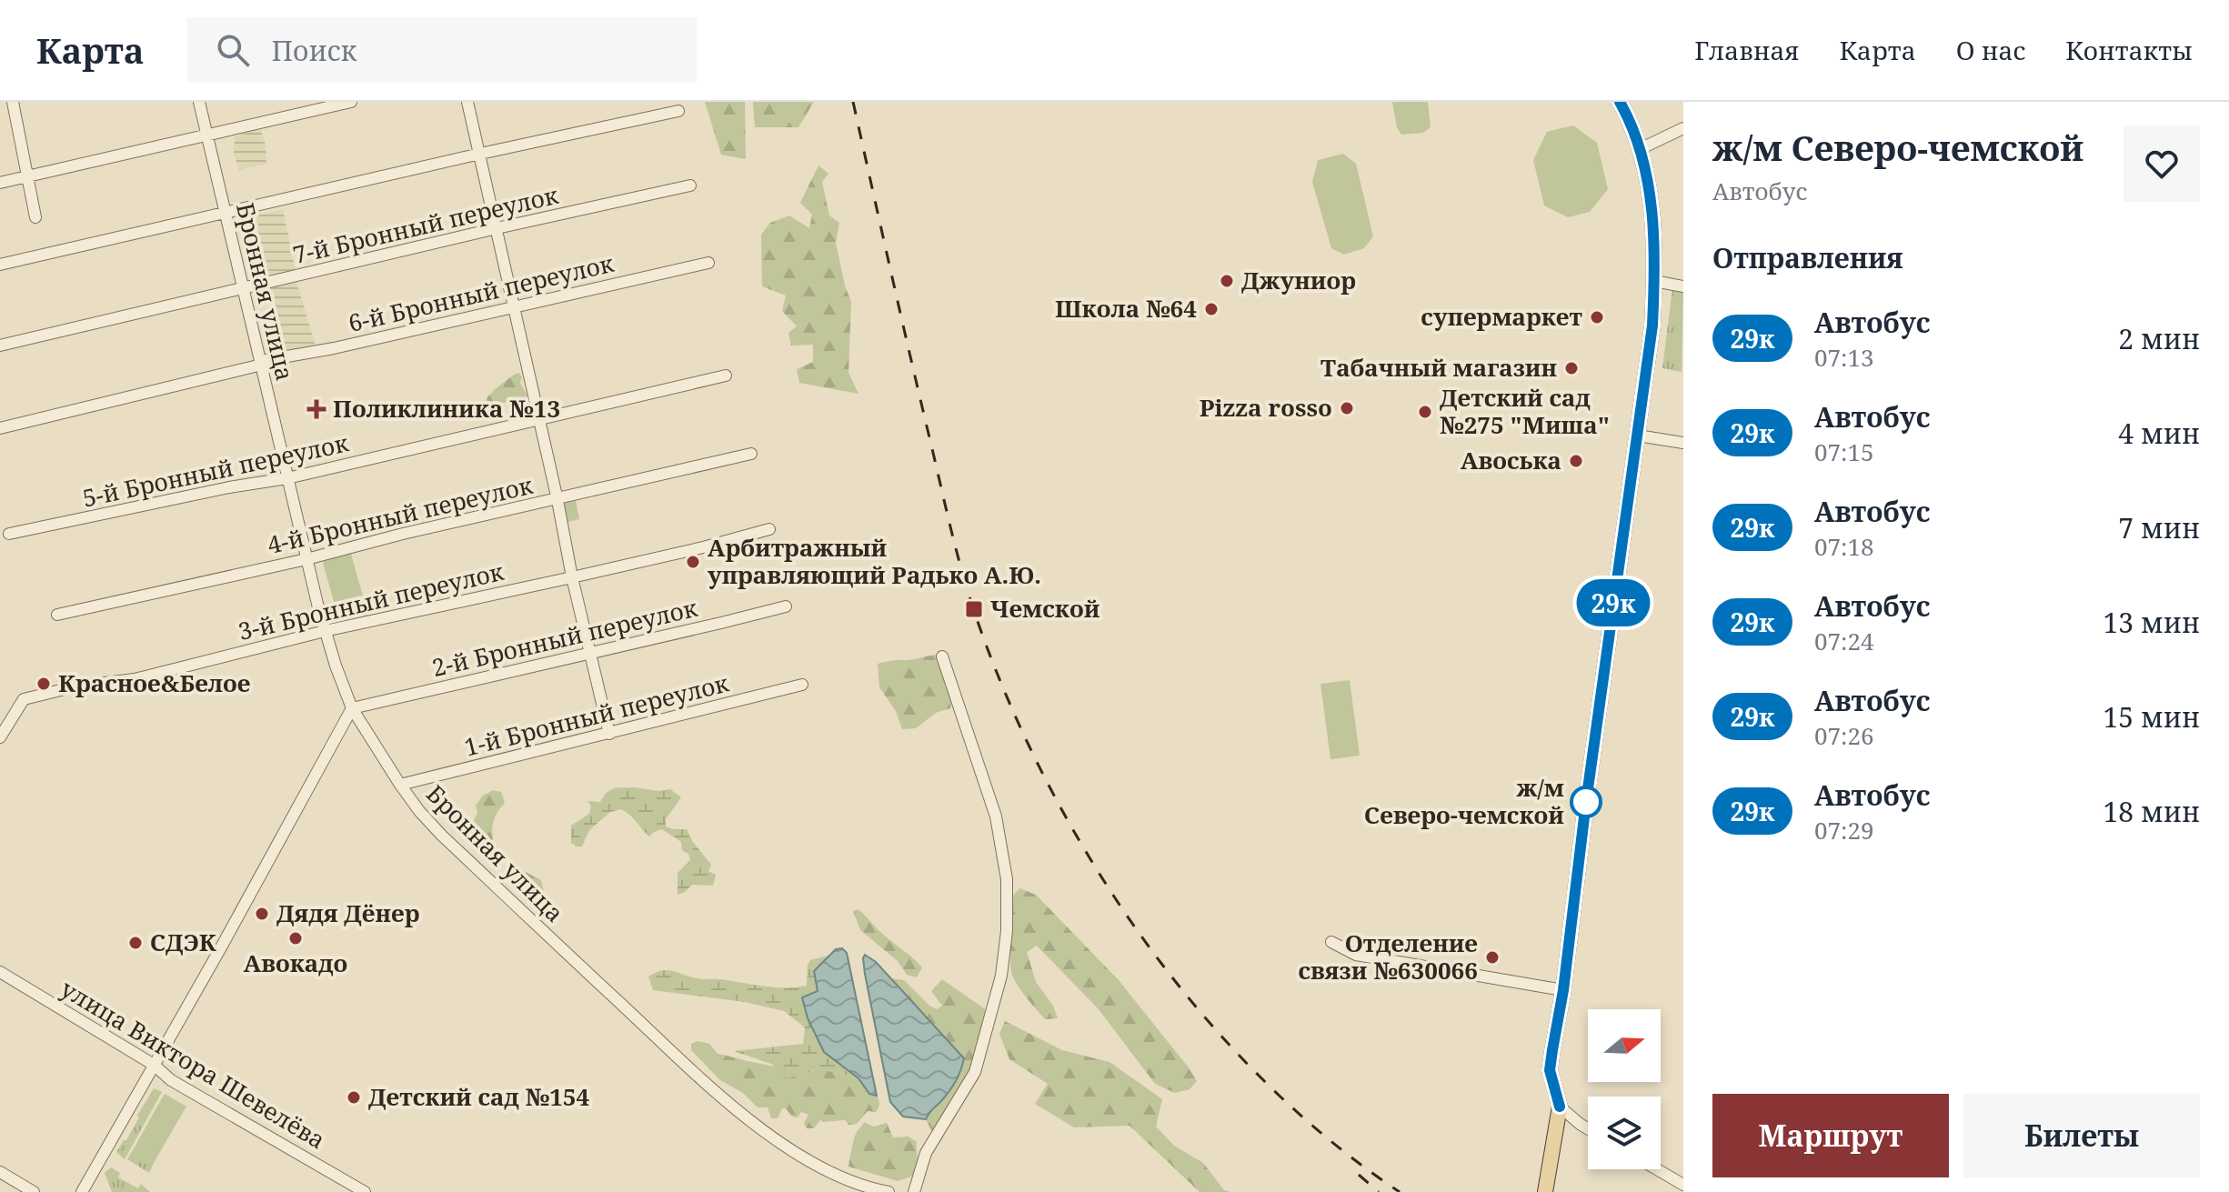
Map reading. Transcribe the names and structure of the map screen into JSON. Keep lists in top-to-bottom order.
{
  "streets": {
    "street": [
      "7-й Бронный переулок",
      "Бронная улица",
      "6-й Бронный переулок",
      "5-й Бронный переулок",
      "4-й Бронный переулок",
      "3-й Бронный переулок",
      "2-й Бронный переулок",
      "1-й Бронный переулок",
      "улица Виктора Шевелёва"
    ]
  },
  "crossings": [
    ["7-й Бронный переулок", "Бронная улица"],
    ["Бронная улица", "6-й Бронный переулок"],
    ["Бронная улица", "5-й Бронный переулок"],
    ["Бронная улица", "4-й Бронный переулок"],
    ["Бронная улица", "3-й Бронный переулок"],
    ["Бронная улица", "2-й Бронный переулок"],
    ["Бронная улица", "1-й Бронный переулок"]
  ],
  "places": {
    "other": [
      "Джуниор",
      "Школа №64",
      "супермаркет",
      "Табачный магазин",
      "Pizza rosso",
      "Детский сад №275 \"Миша\"",
      "Авоська",
      "Арбитражный управляющий Радько А.Ю.",
      "Красное&Белое",
      "ж/м Северо-чемской",
      "Дядя Дёнер",
      "Авокадо",
      "СДЭК",
      "Отделение связи №630066",
      "Детский сад №154"
    ],
    "health": ["Поликлиника №13"],
    "transit": ["Чемской"]
  },
  "lines": ["bus line 29к"],
  "north": "right",
  "page": {
    "header": "Карта",
    "search": "Поиск",
    "nav": [
      "Главная",
      "Карта",
      "О нас",
      "Контакты"
    ],
    "on_map": "29к",
    "heading": [
      ["ж/м Северо-чемской", "Автобус"],
      "Отправления"
    ],
    "list": [
      {
        "mark": "29к",
        "name": "Автобус",
        "note": "07:13",
        "value": "2 мин"
      },
      {
        "mark": "29к",
        "name": "Автобус",
        "note": "07:15",
        "value": "4 мин"
      },
      {
        "mark": "29к",
        "name": "Автобус",
        "note": "07:18",
        "value": "7 мин"
      },
      {
        "mark": "29к",
        "name": "Автобус",
        "note": "07:24",
        "value": "13 мин"
      },
      {
        "mark": "29к",
        "name": "Автобус",
        "note": "07:26",
        "value": "15 мин"
      },
      {
        "mark": "29к",
        "name": "Автобус",
        "note": "07:29",
        "value": "18 мин"
      }
    ],
    "buttons": ["Маршрут", "Билеты"]
  }
}
